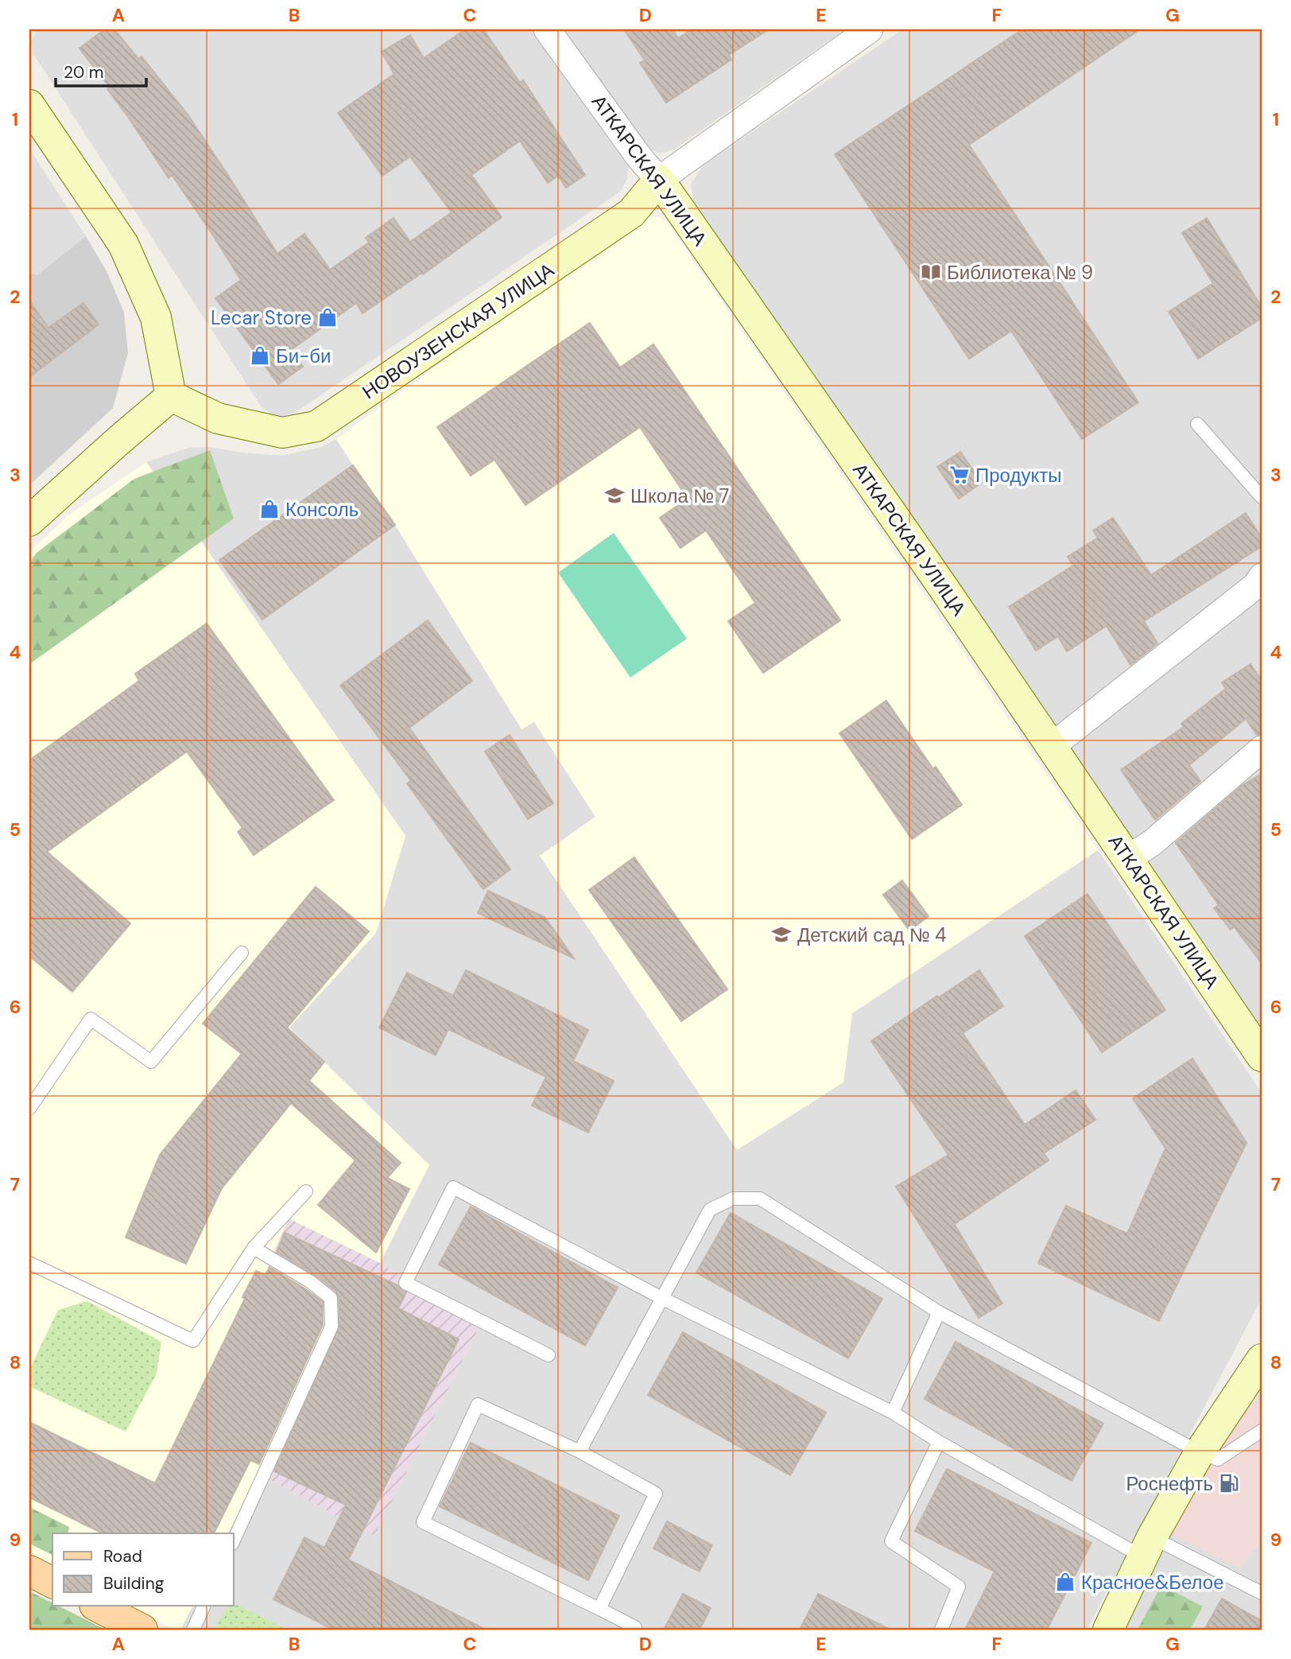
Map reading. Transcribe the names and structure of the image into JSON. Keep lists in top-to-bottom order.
{
  "streets": {
    "main road": ["АТКАРСКАЯ УЛИЦА", "НОВОУЗЕНСКАЯ УЛИЦА"]
  },
  "crossings": [
    ["АТКАРСКАЯ УЛИЦА", "НОВОУЗЕНСКАЯ УЛИЦА"]
  ],
  "places": {
    "library": ["Библиотека № 9"],
    "shop": [
      "Lecar Store",
      "Би-би",
      "Консоль",
      "Красное&Белое"
    ],
    "supermarket": ["Продукты"],
    "school or university": ["Школа № 7", "Детский сад № 4"],
    "fuel station": ["Роснефть"]
  },
  "legend": ["Road", "Building"],
  "scale_bar": "20 m",
  "grid": {
    "columns": [
      "A",
      "B",
      "C",
      "D",
      "E",
      "F",
      "G"
    ],
    "rows": [
      "1",
      "2",
      "3",
      "4",
      "5",
      "6",
      "7",
      "8",
      "9"
    ]
  }
}
